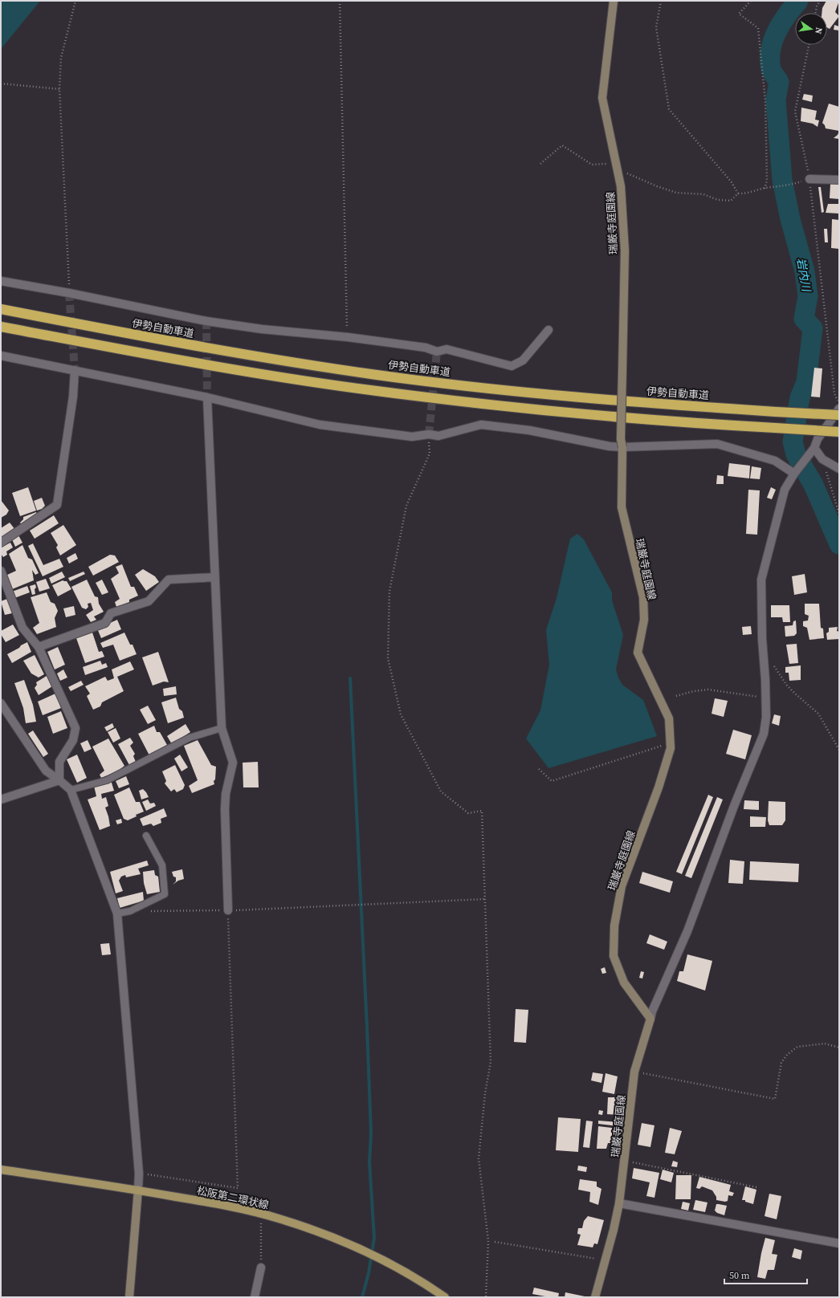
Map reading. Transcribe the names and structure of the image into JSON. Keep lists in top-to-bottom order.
{
  "streets": {
    "highway": ["伊勢自動車道"],
    "main road": ["瑞厳寺庭園線", "瑞巌寺庭園線", "松阪第二環状線"]
  },
  "crossings": [
    ["瑞厳寺庭園線", "瑞巌寺庭園線"]
  ],
  "water": ["岩内川"],
  "scale_bar": "50 m",
  "north": "right"
}
